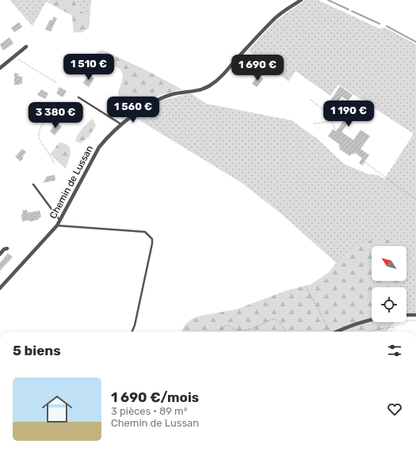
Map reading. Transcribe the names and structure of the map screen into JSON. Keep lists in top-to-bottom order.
{
  "streets": {
    "street": ["Chemin de Lussan"]
  },
  "north": "top left",
  "page": {
    "price": [
      "1 510 €",
      "1 690 €",
      "1 560 €",
      "1 190 €",
      "3 380 €"
    ],
    "heading": "5 biens",
    "list": [
      {
        "name": "1 690 €/mois",
        "note": "3 pièces · 89 m² · Chemin de Lussan"
      }
    ]
  }
}
